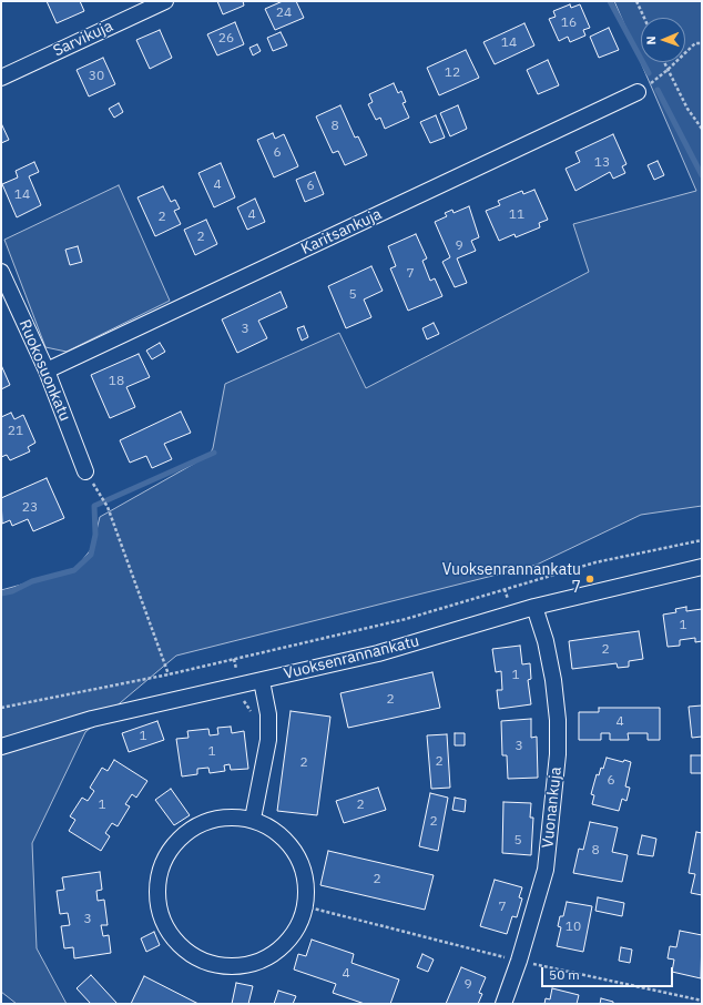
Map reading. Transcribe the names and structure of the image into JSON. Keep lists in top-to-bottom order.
{
  "streets": {
    "street": [
      "Sarvikuja",
      "Karitsankuja",
      "Ruokosuonkatu",
      "Vuoksenrannankatu",
      "Vuonankuja"
    ]
  },
  "crossings": [
    ["Karitsankuja", "Ruokosuonkatu"],
    ["Vuoksenrannankatu", "Vuonankuja"]
  ],
  "places": ["Vuoksenrannankatu 7"],
  "house_numbers": [
    "24",
    "16",
    "26",
    "14",
    "12",
    "30",
    "8",
    "6",
    "13",
    "4",
    "6",
    "14",
    "4",
    "11",
    "2",
    "2",
    "9",
    "7",
    "5",
    "3",
    "18",
    "21",
    "23",
    "1",
    "2",
    "1",
    "2",
    "4",
    "1",
    "3",
    "1",
    "2",
    "2",
    "6",
    "1",
    "2",
    "2",
    "5",
    "8",
    "2",
    "7",
    "3",
    "10",
    "4",
    "9"
  ],
  "scale_bar": "50 m",
  "north": "left"
}
